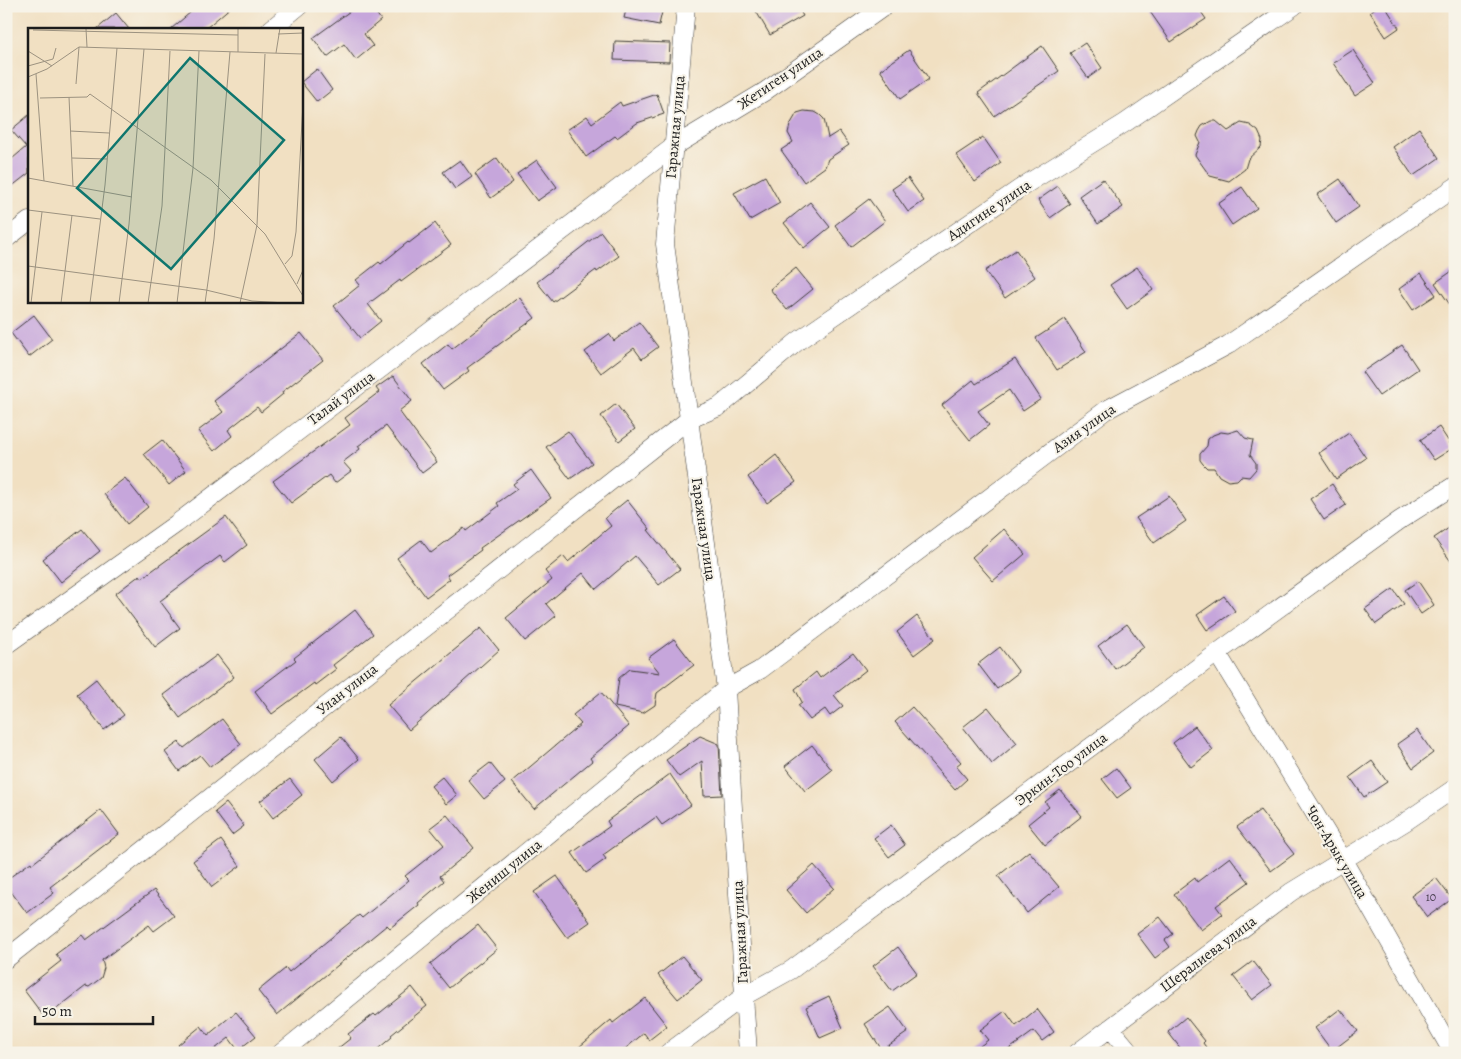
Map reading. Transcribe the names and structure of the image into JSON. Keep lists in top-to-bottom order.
{
  "streets": {
    "street": [
      "Жетиген улица",
      "Гаражная улица",
      "Адигине улица",
      "Талай улица",
      "Азия улица",
      "Улан улица",
      "Эркин-Тоо улица",
      "Чон-Арык улица",
      "Жениш улица",
      "Шералиева улица"
    ]
  },
  "crossings": [
    ["Жетиген улица", "Гаражная улица"],
    ["Жетиген улица", "Талай улица"],
    ["Гаражная улица", "Адигине улица"],
    ["Гаражная улица", "Талай улица"],
    ["Гаражная улица", "Азия улица"],
    ["Гаражная улица", "Улан улица"],
    ["Гаражная улица", "Эркин-Тоо улица"],
    ["Гаражная улица", "Жениш улица"],
    ["Адигине улица", "Улан улица"],
    ["Азия улица", "Жениш улица"],
    ["Эркин-Тоо улица", "Чон-Арык улица"],
    ["Чон-Арык улица", "Шералиева улица"]
  ],
  "house_numbers": ["10"],
  "scale_bar": "50 m"
}
